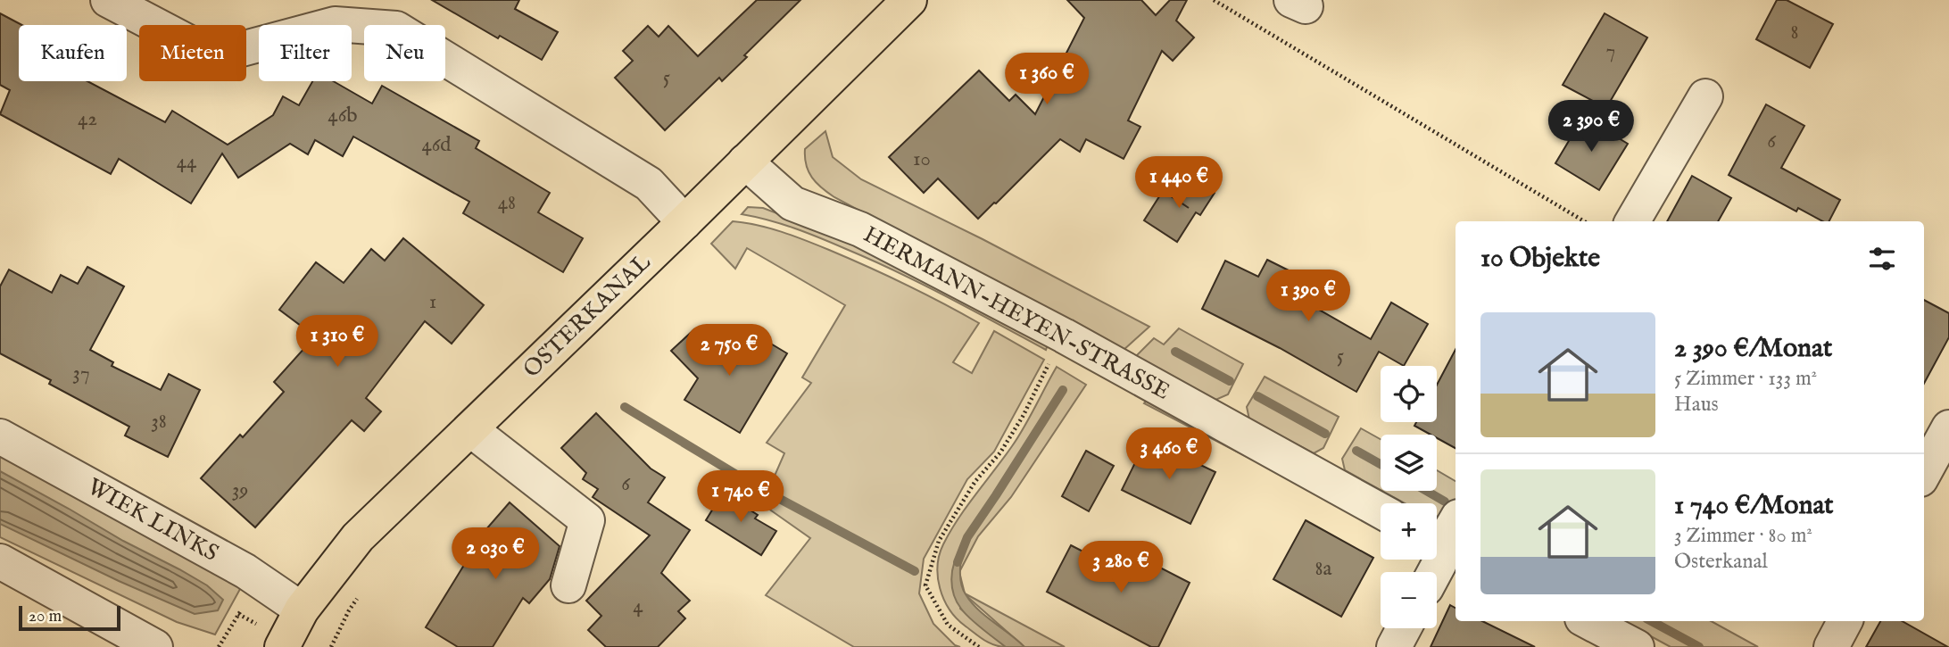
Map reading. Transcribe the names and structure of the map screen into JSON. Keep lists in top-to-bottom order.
{
  "streets": {
    "main road": ["OSTERKANAL"],
    "street": ["HERMANN-HEYEN-STRASSE", "WIEK LINKS"]
  },
  "crossings": [
    ["HERMANN-HEYEN-STRASSE", "OSTERKANAL"],
    ["OSTERKANAL", "WIEK LINKS"]
  ],
  "house_numbers": [
    "8",
    "7",
    "5",
    "46b",
    "42",
    "6",
    "46d",
    "10",
    "44",
    "48",
    "1",
    "5",
    "37",
    "38",
    "6",
    "39",
    "8a",
    "4"
  ],
  "scale_bar": "20 m",
  "page": {
    "chip": [
      "Kaufen",
      "Mieten",
      "Filter",
      "Neu"
    ],
    "price": [
      "1 360 €",
      "2 390 €",
      "1 440 €",
      "1 390 €",
      "1 310 €",
      "2 750 €",
      "3 460 €",
      "1 740 €",
      "2 030 €",
      "3 280 €"
    ],
    "heading": "10 Objekte",
    "list": [
      {
        "name": "2 390 €/Monat",
        "note": "5 Zimmer · 133 m² · Haus"
      },
      {
        "name": "1 740 €/Monat",
        "note": "3 Zimmer · 80 m² · Osterkanal"
      }
    ],
    "map_buttons": ["+", "−"],
    "scale": "20 m"
  }
}
